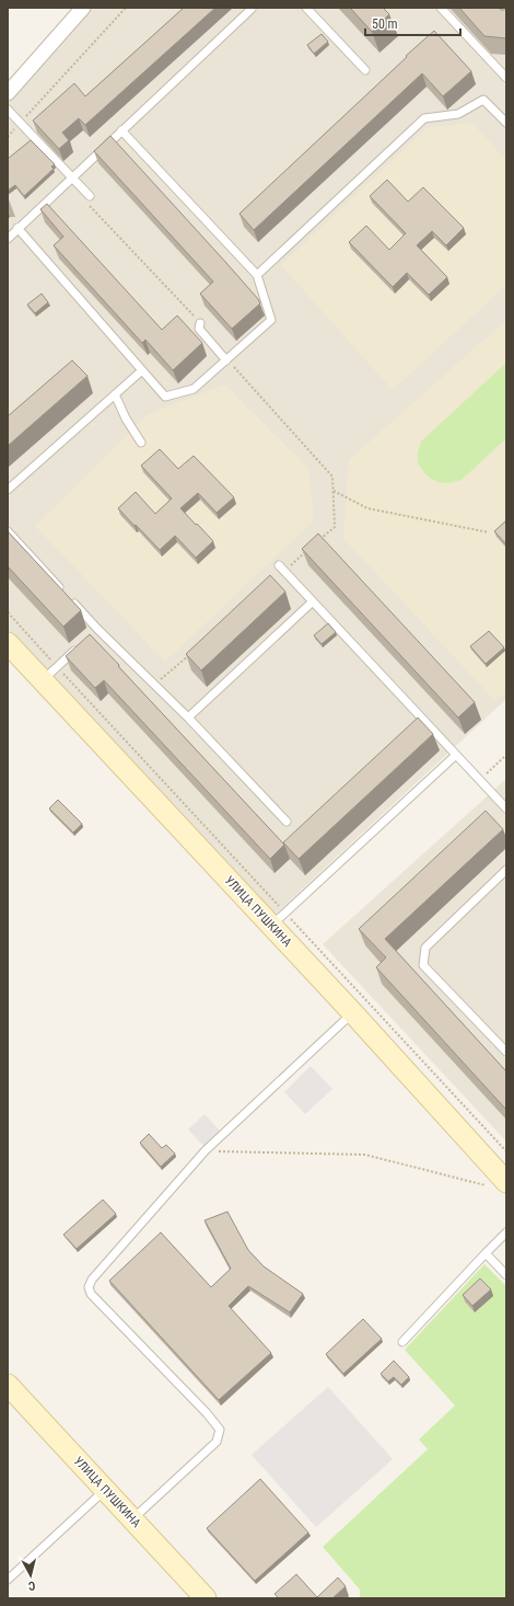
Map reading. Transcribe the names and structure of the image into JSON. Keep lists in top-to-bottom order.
{
  "streets": {
    "street": ["УЛИЦА ПУШКИНА"]
  },
  "scale_bar": "50 m",
  "north": "bottom"
}
